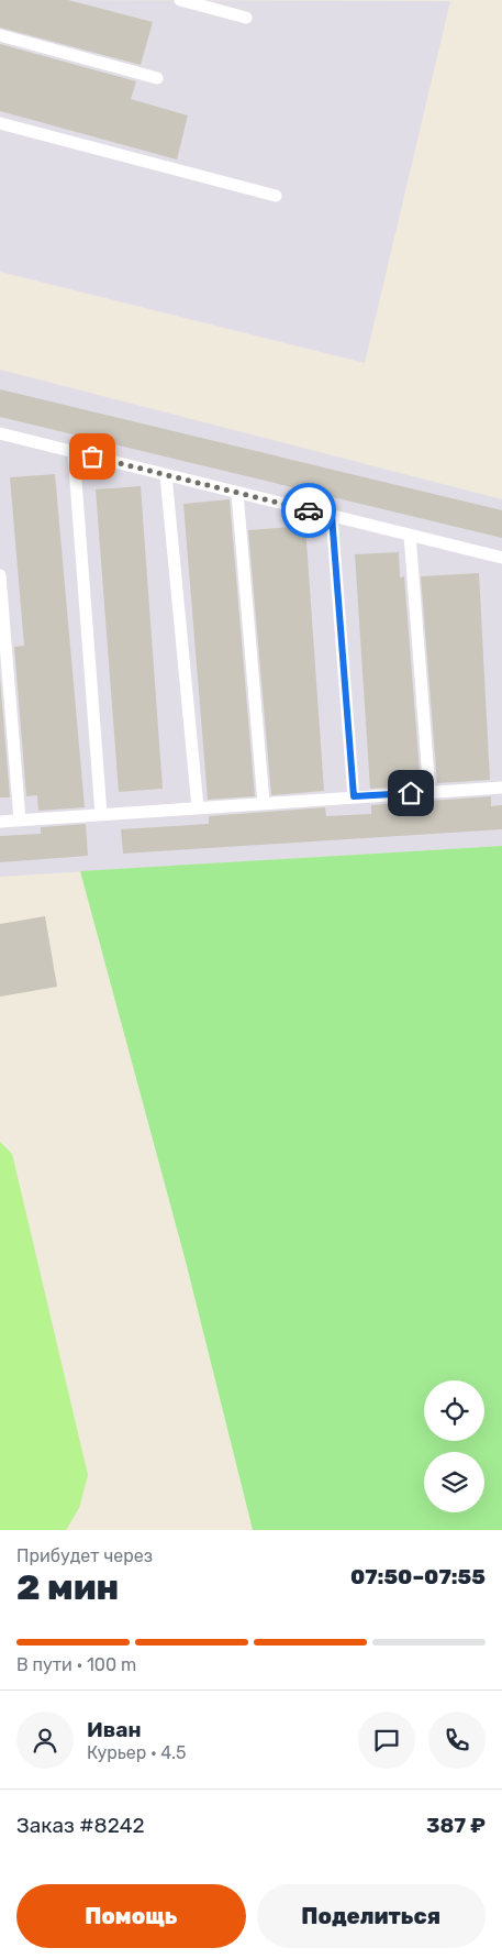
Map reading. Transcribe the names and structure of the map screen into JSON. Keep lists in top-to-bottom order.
{
  "page": {
    "heading": ["2 мин", "Прибудет через", "07:50–07:55"],
    "panel": [
      "Иван",
      "Курьер · 4.5",
      "Заказ #8242",
      "387 ₽"
    ],
    "bar": "В пути · 100 m",
    "buttons": ["Помощь", "Поделиться"]
  }
}
